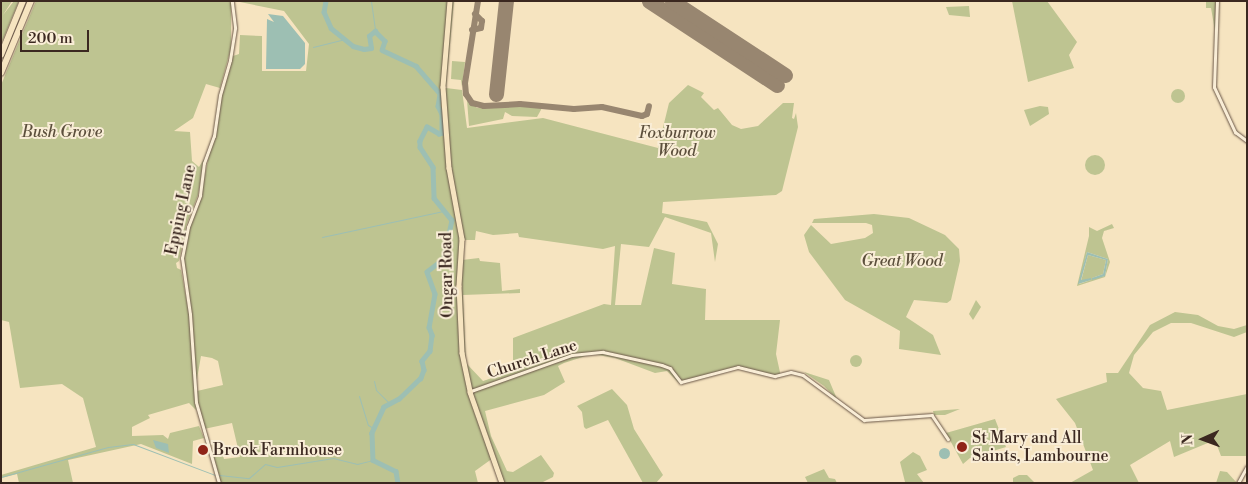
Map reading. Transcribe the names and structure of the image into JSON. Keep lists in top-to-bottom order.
{
  "streets": {
    "main road": ["Ongar Road"],
    "street": ["Epping Lane", "Church Lane"]
  },
  "crossings": [
    ["Ongar Road", "Church Lane"]
  ],
  "parks": ["Bush Grove", "Foxburrow Wood", "Great Wood"],
  "places": ["St Mary and All Saints, Lambourne", "Brook Farmhouse"],
  "scale_bar": "200 m",
  "north": "left"
}
